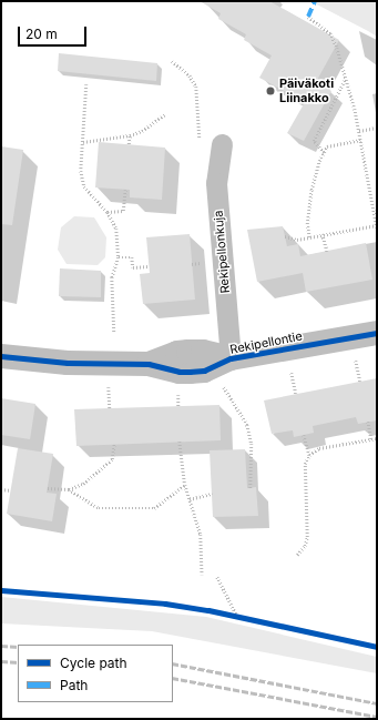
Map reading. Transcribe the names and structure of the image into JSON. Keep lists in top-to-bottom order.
{
  "streets": {
    "street": ["Rekipellonkuja", "Rekipellontie"]
  },
  "crossings": [
    ["Rekipellonkuja", "Rekipellontie"]
  ],
  "places": ["Päiväkoti Liinakko"],
  "legend": ["Cycle path", "Path"],
  "scale_bar": "20 m"
}
